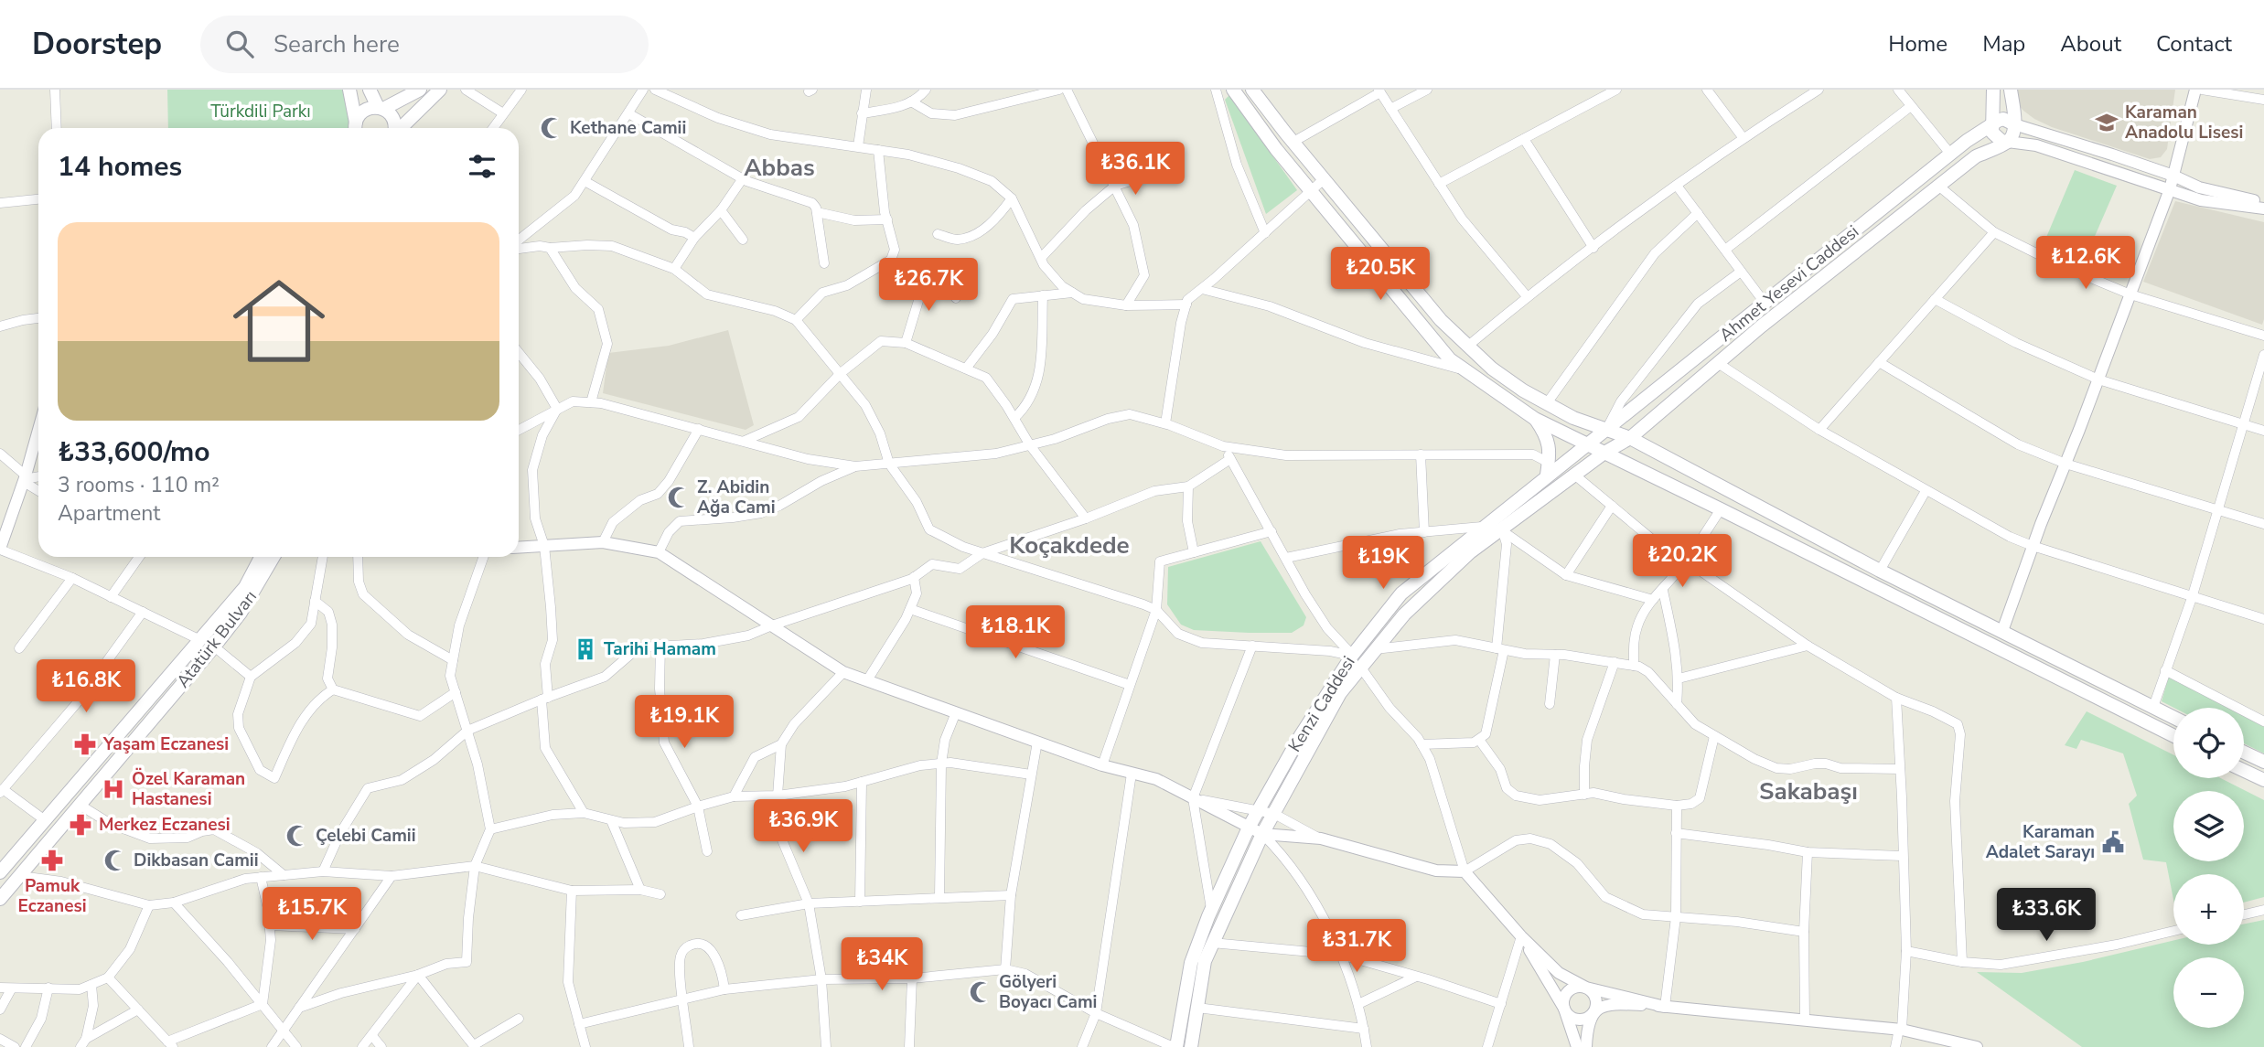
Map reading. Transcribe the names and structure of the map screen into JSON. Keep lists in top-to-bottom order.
{
  "streets": {
    "main road": ["Ahmet Yesevi Caddesi", "Atatürk Bulvarı", "Kenzi Caddesi"]
  },
  "crossings": [
    ["Ahmet Yesevi Caddesi", "Kenzi Caddesi"]
  ],
  "districts": ["Abbas", "Koçakdede", "Sakabaşı"],
  "parks": ["Türkdili Parkı"],
  "places": {
    "school or university": ["Karaman Anadolu Lisesi"],
    "mosque": [
      "Kethane Camii",
      "Z. Abidin Ağa Cami",
      "Çelebi Camii",
      "Dikbasan Camii",
      "Gölyeri Boyacı Cami"
    ],
    "building": ["Tarihi Hamam"],
    "pharmacy": ["Yaşam Eczanesi", "Merkez Eczanesi", "Pamuk Eczanesi"],
    "hospital": ["Özel Karaman Hastanesi"],
    "public building": ["Karaman Adalet Sarayı"]
  },
  "page": {
    "header": "Doorstep",
    "search": "Search here",
    "nav": [
      "Home",
      "Map",
      "About",
      "Contact"
    ],
    "heading": "14 homes",
    "price": [
      "₺36.1K",
      "₺12.6K",
      "₺20.5K",
      "₺26.7K",
      "₺20.2K",
      "₺19K",
      "₺18.1K",
      "₺16.8K",
      "₺19.1K",
      "₺36.9K",
      "₺15.7K",
      "₺33.6K",
      "₺31.7K",
      "₺34K"
    ],
    "list": [
      {
        "name": "₺33,600/mo",
        "note": "3 rooms · 110 m² · Apartment"
      }
    ],
    "map_buttons": ["+", "−"]
  }
}
